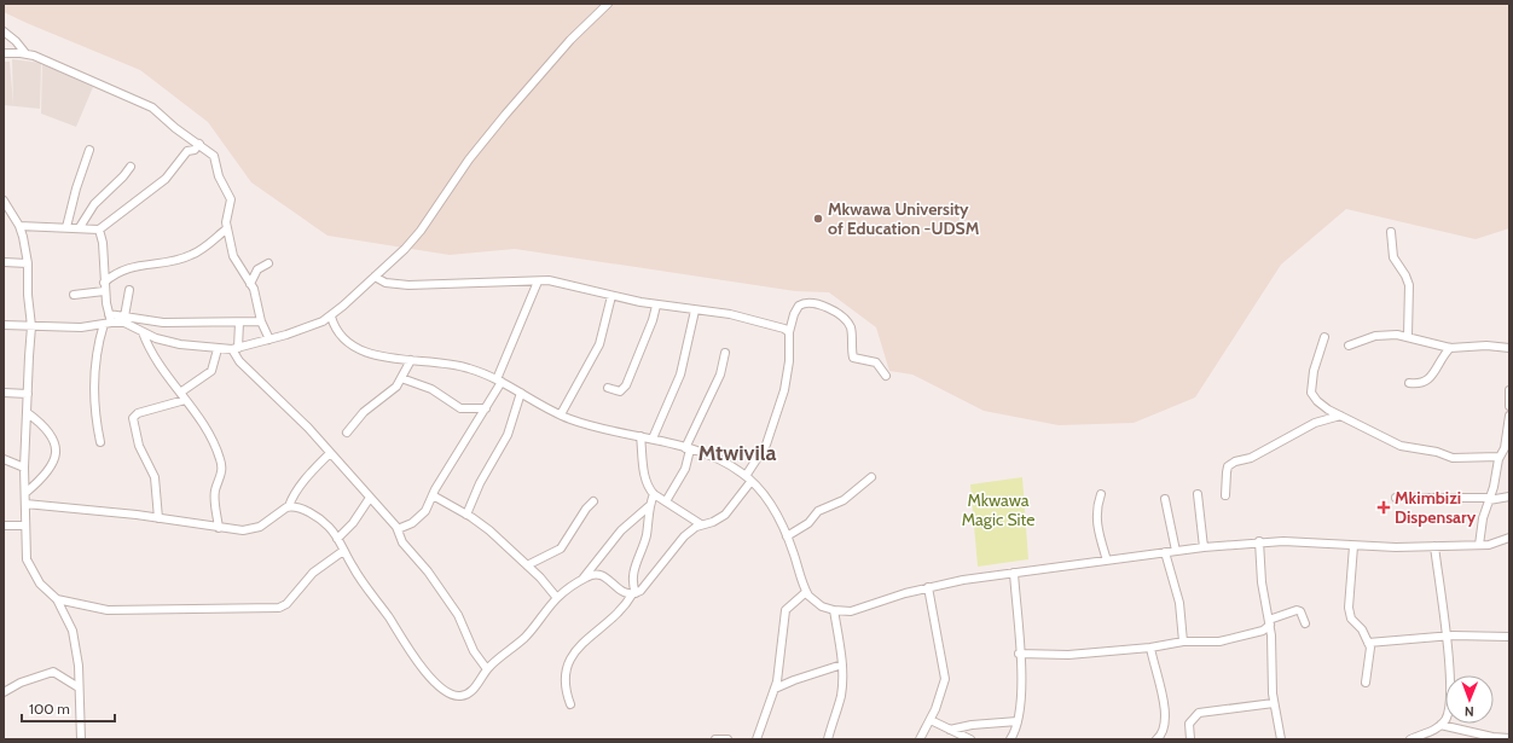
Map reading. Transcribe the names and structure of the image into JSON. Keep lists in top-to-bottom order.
{
  "districts": ["Mtwivila"],
  "parks": ["Mkwawa Magic Site"],
  "places": {
    "other": ["Mkwawa University of Education -UDSM"],
    "health": ["Mkimbizi Dispensary"]
  },
  "scale_bar": "100 m",
  "north": "bottom"
}
